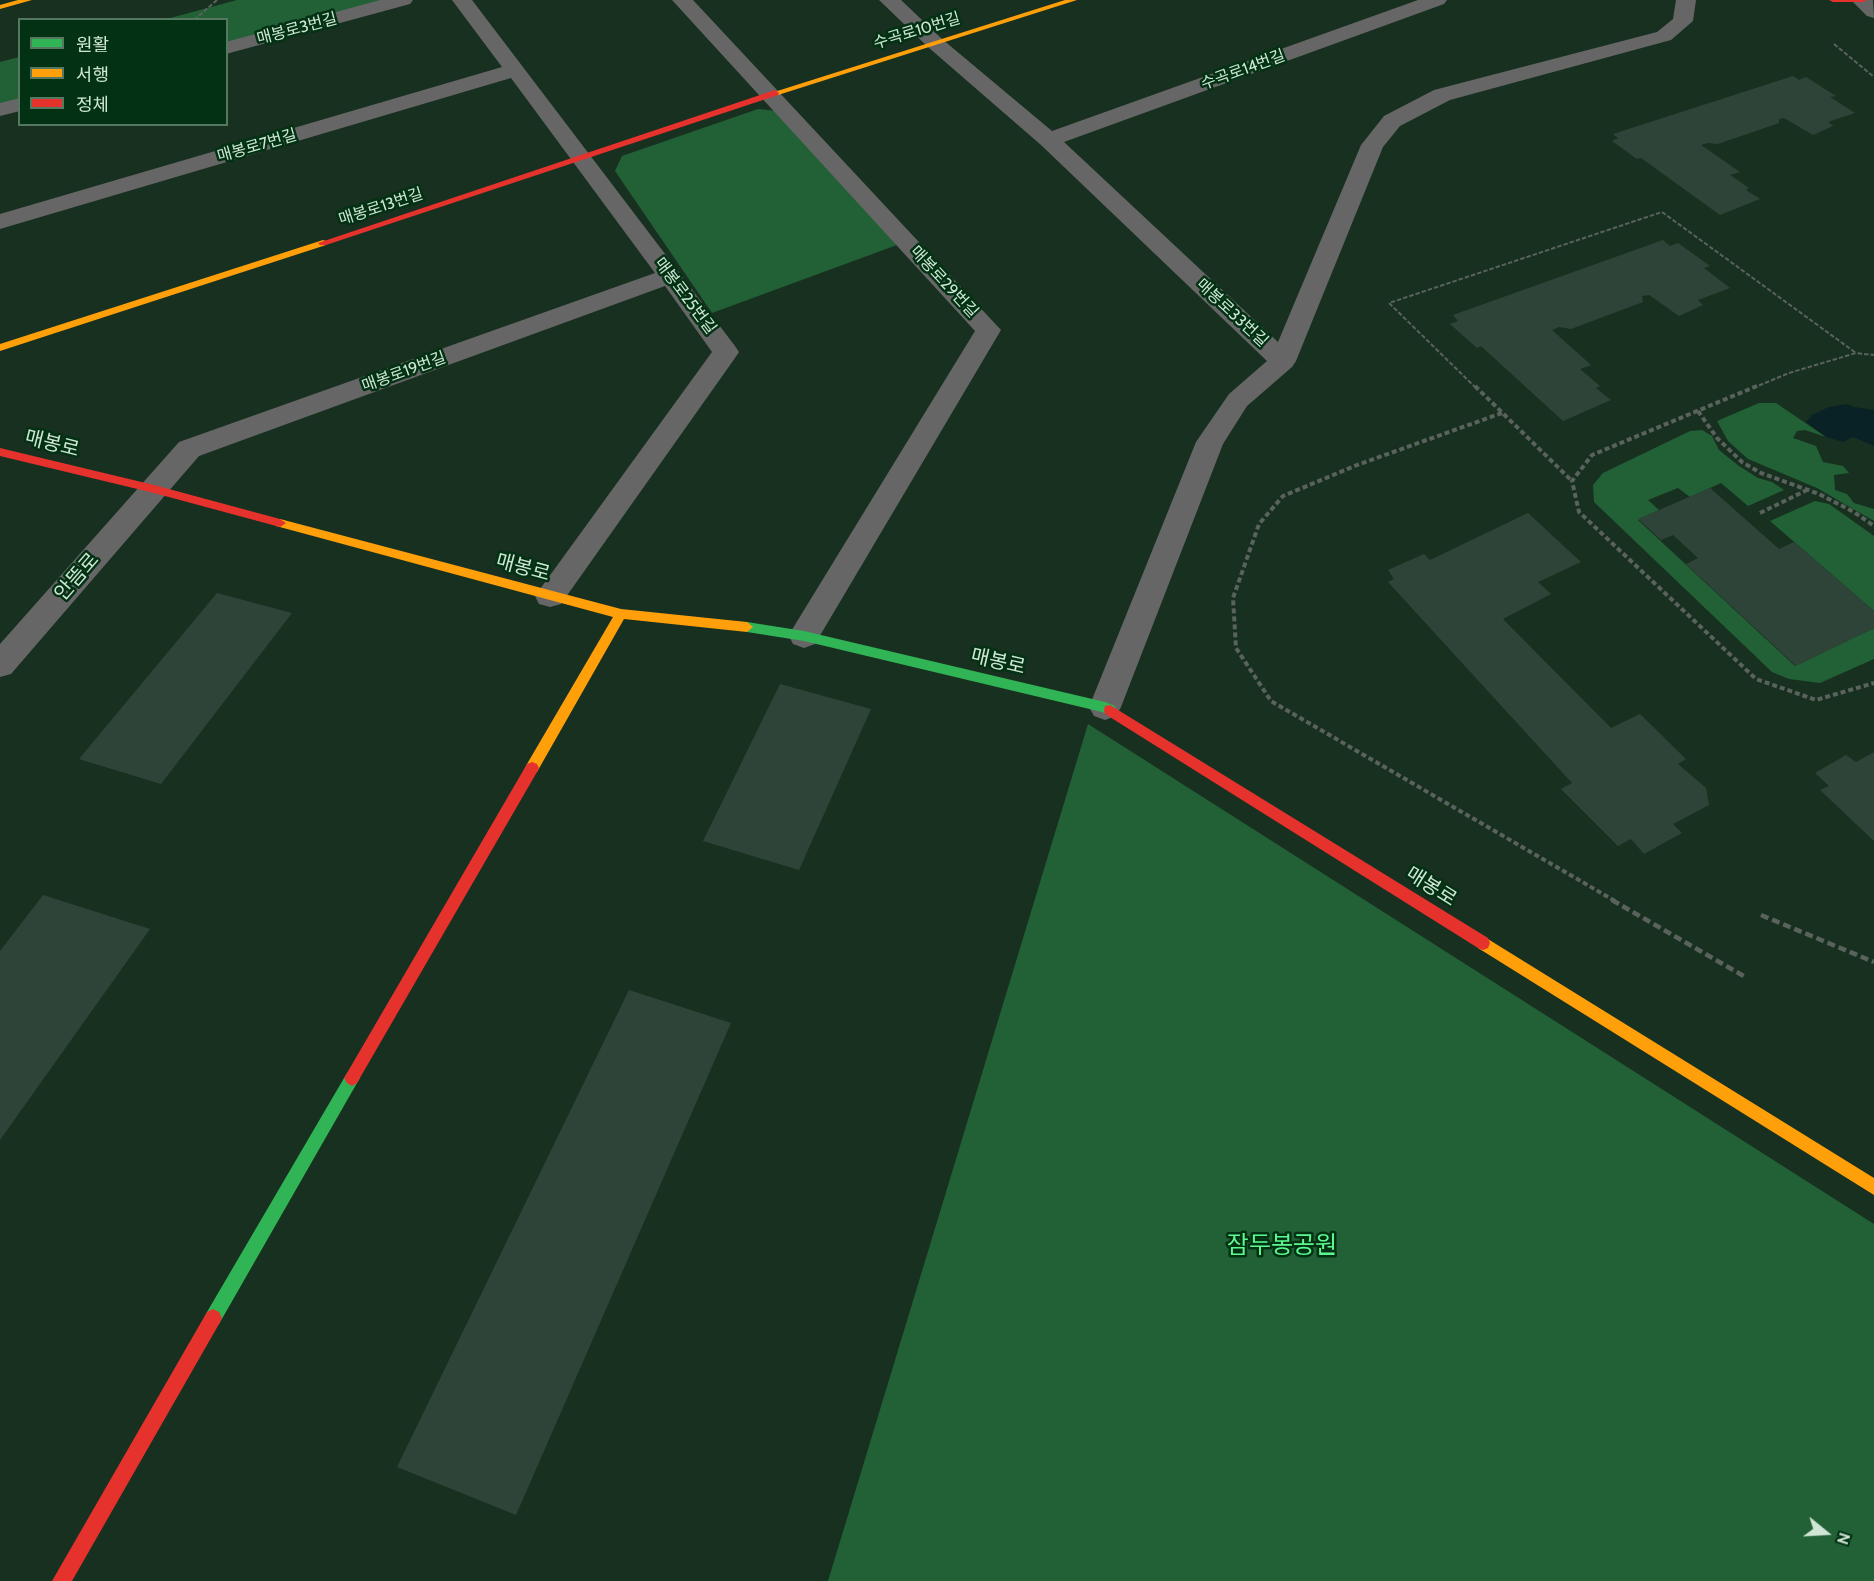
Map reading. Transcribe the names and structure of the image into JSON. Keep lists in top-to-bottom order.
{
  "streets": {
    "street": [
      "매봉로3번길",
      "수곡로10번길",
      "수곡로14번길",
      "매봉로7번길",
      "매봉로13번길",
      "매봉로29번길",
      "매봉로25번길",
      "매봉로33번길",
      "매봉로19번길",
      "매봉로",
      "안뜸로"
    ]
  },
  "crossings": [
    ["수곡로10번길", "매봉로13번길"],
    ["수곡로10번길", "매봉로29번길"],
    ["수곡로10번길", "매봉로33번길"],
    ["수곡로14번길", "매봉로33번길"],
    ["매봉로7번길", "매봉로25번길"],
    ["매봉로13번길", "매봉로29번길"],
    ["매봉로13번길", "매봉로25번길"],
    ["매봉로29번길", "매봉로"],
    ["매봉로25번길", "매봉로19번길"],
    ["매봉로25번길", "매봉로"],
    ["매봉로33번길", "매봉로"],
    ["매봉로19번길", "매봉로"],
    ["매봉로19번길", "안뜸로"],
    ["매봉로", "안뜸로"]
  ],
  "parks": ["잠두봉공원"],
  "legend": ["원활", "서행", "정체"],
  "north": "right"
}
